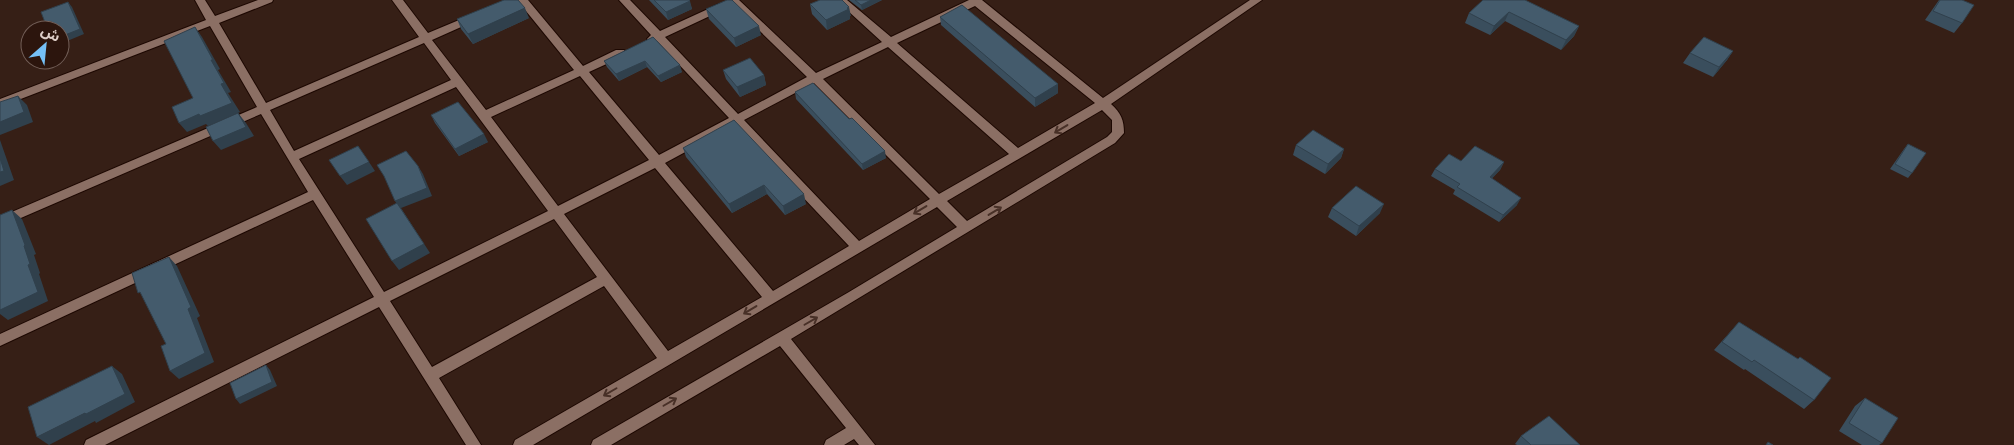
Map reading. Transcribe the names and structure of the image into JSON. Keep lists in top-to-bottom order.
{
  "north": "top right"
}
